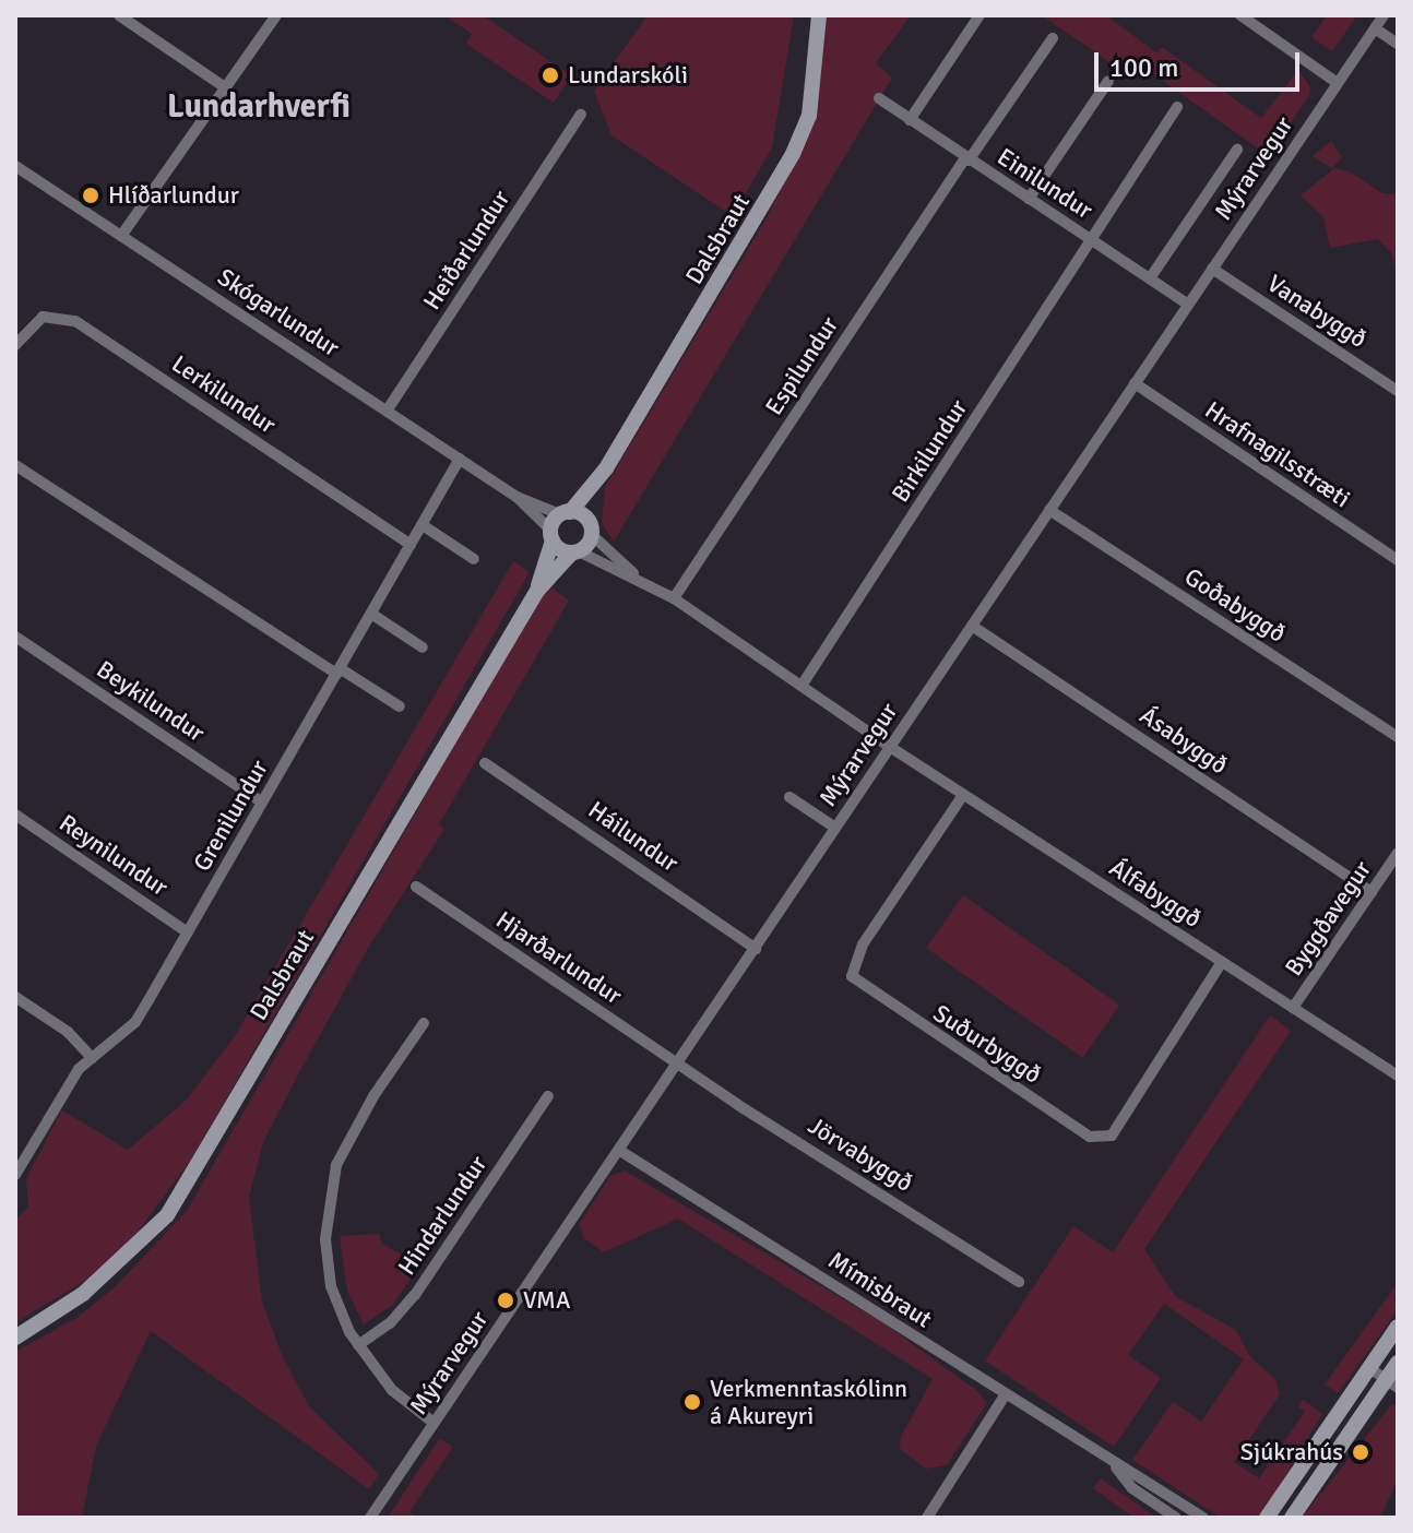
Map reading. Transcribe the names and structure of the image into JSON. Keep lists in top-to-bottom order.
{
  "streets": {
    "street": [
      "Mýrarvegur",
      "Einilundur",
      "Dalsbraut",
      "Heiðarlundur",
      "Vanabyggð",
      "Skógarlundur",
      "Espilundur",
      "Lerkilundur",
      "Birkilundur",
      "Hrafnagilsstræti",
      "Goðabyggð",
      "Beykilundur",
      "Ásabyggð",
      "Grenilundur",
      "Háilundur",
      "Reynilundur",
      "Álfabyggð",
      "Byggðavegur",
      "Hjarðarlundur",
      "Suðurbyggð",
      "Jörvabyggð",
      "Hindarlundur",
      "Mímisbraut"
    ]
  },
  "crossings": [
    ["Mýrarvegur", "Einilundur"],
    ["Mýrarvegur", "Vanabyggð"],
    ["Mýrarvegur", "Hrafnagilsstræti"],
    ["Mýrarvegur", "Goðabyggð"],
    ["Mýrarvegur", "Ásabyggð"],
    ["Mýrarvegur", "Háilundur"],
    ["Mýrarvegur", "Álfabyggð"],
    ["Mýrarvegur", "Hjarðarlundur"],
    ["Mýrarvegur", "Jörvabyggð"],
    ["Mýrarvegur", "Mímisbraut"],
    ["Einilundur", "Espilundur"],
    ["Einilundur", "Birkilundur"],
    ["Dalsbraut", "Skógarlundur"],
    ["Heiðarlundur", "Skógarlundur"],
    ["Skógarlundur", "Grenilundur"],
    ["Lerkilundur", "Grenilundur"],
    ["Beykilundur", "Grenilundur"],
    ["Ásabyggð", "Byggðavegur"],
    ["Grenilundur", "Reynilundur"],
    ["Álfabyggð", "Byggðavegur"],
    ["Álfabyggð", "Suðurbyggð"],
    ["Hjarðarlundur", "Jörvabyggð"]
  ],
  "districts": ["Lundarhverfi"],
  "places": [
    "Lundarskóli",
    "Hlíðarlundur",
    "VMA",
    "Verkmenntaskólinn á Akureyri",
    "Sjúkrahús"
  ],
  "scale_bar": "100 m"
}
